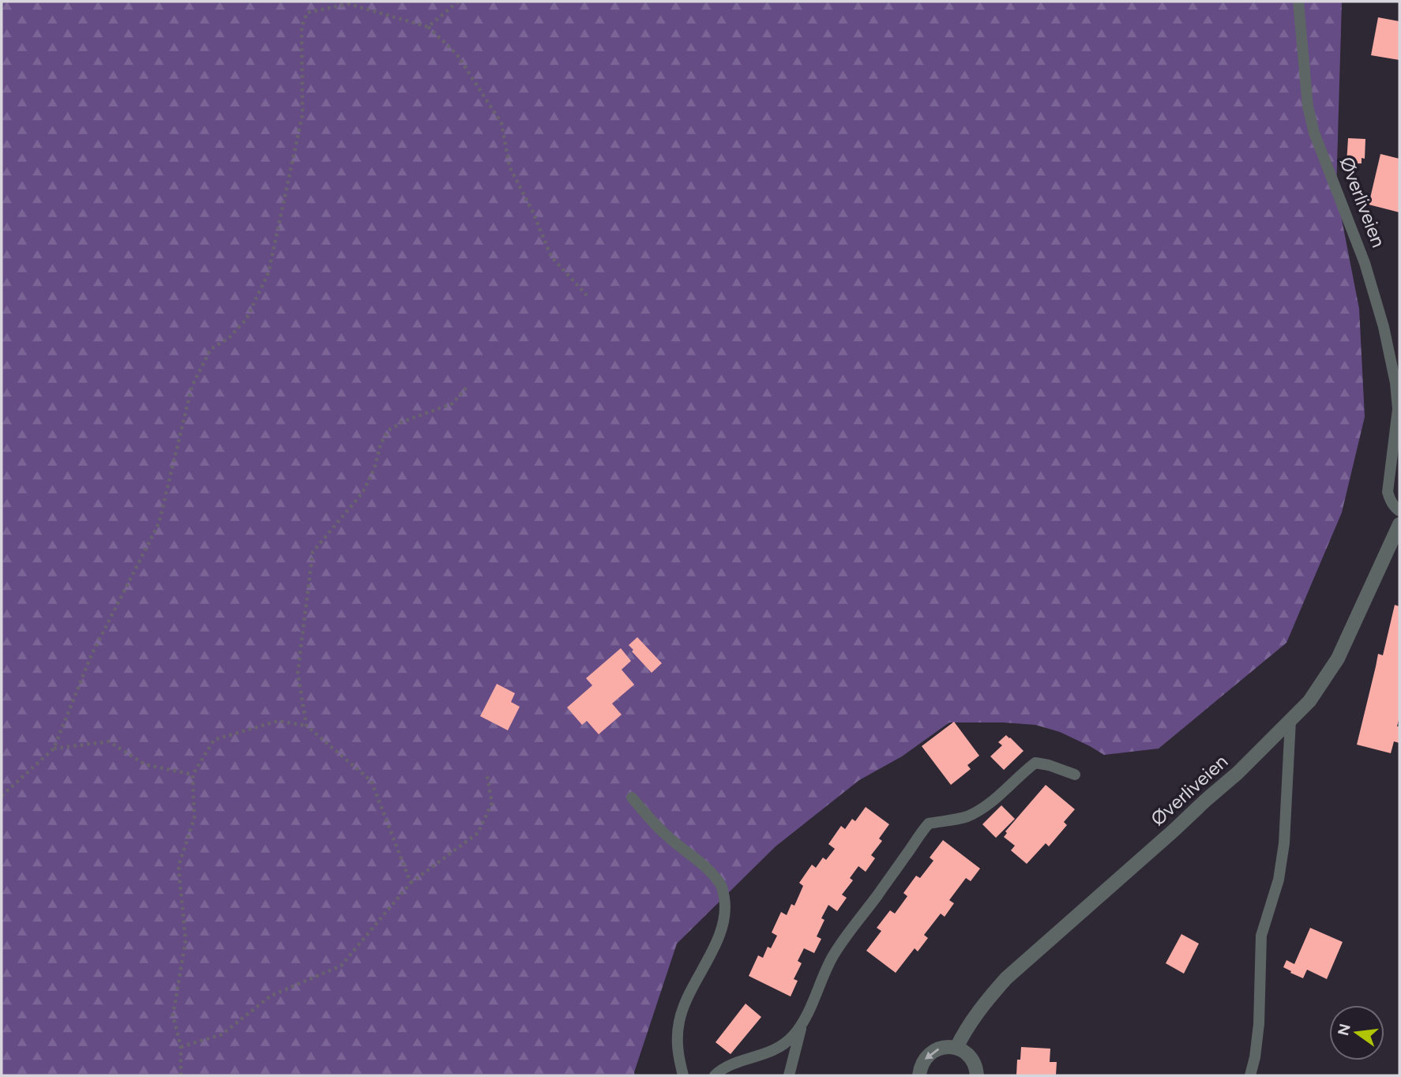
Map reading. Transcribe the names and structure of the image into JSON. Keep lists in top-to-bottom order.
{
  "streets": {
    "street": ["Øverliveien"]
  },
  "north": "left"
}
